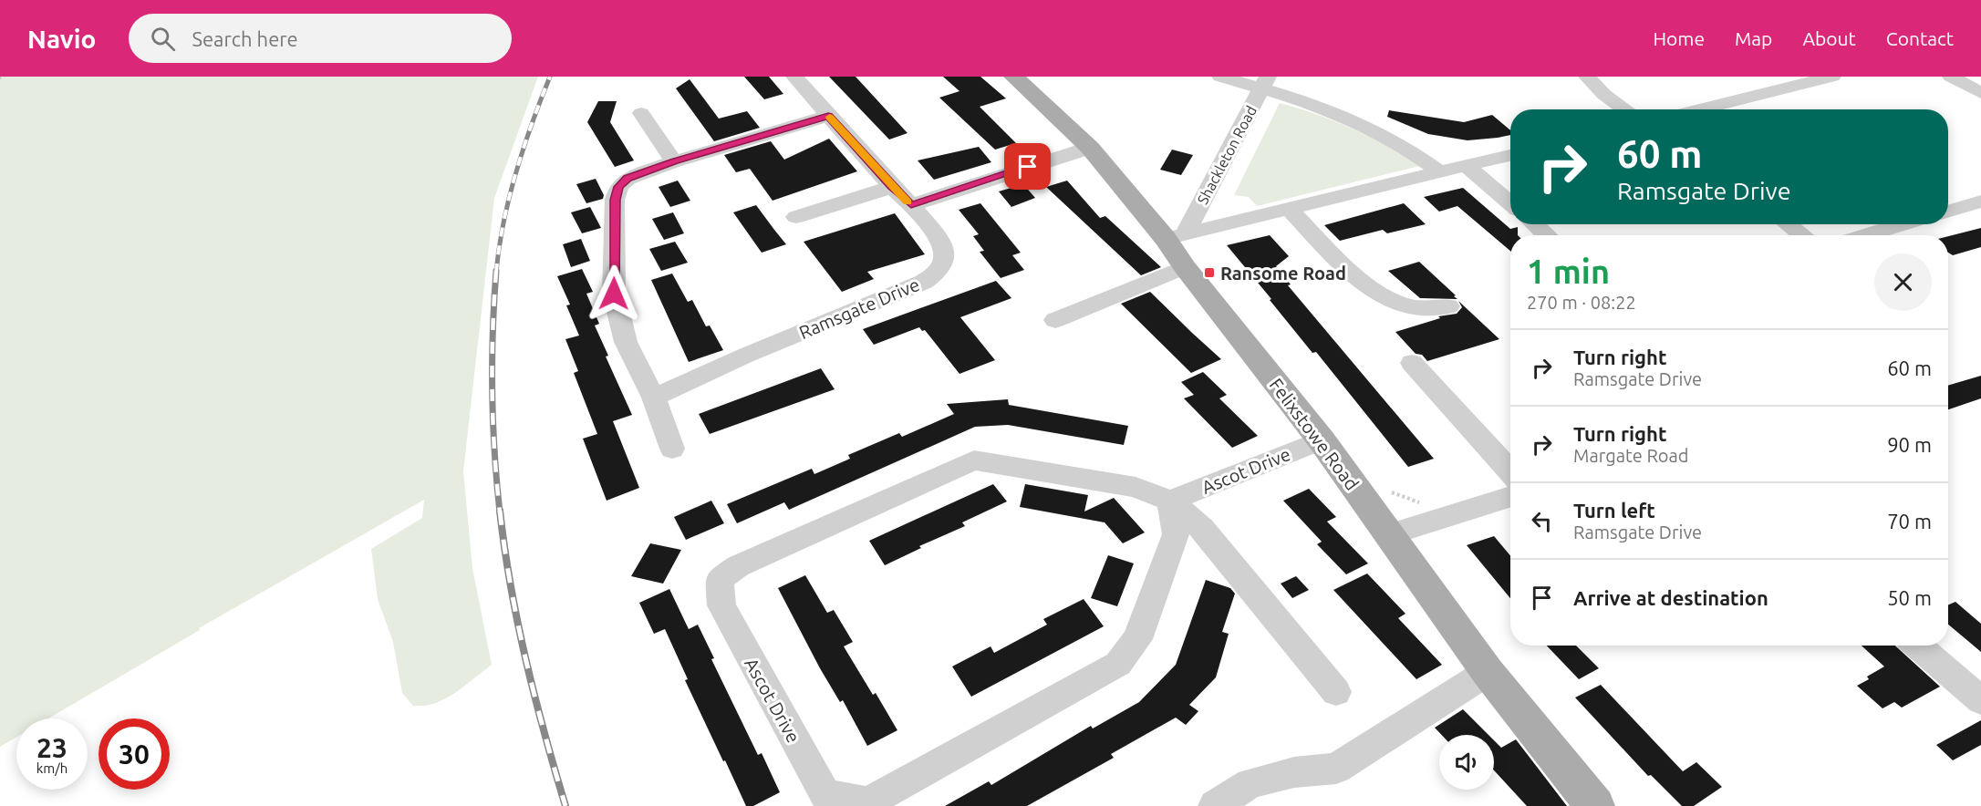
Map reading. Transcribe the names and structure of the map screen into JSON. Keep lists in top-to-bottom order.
{
  "streets": {
    "main road": ["Felixstowe Road"],
    "street": ["Shackleton Road", "Ramsgate Drive", "Ascot Drive"]
  },
  "crossings": [
    ["Shackleton Road", "Felixstowe Road"],
    ["Felixstowe Road", "Ascot Drive"]
  ],
  "places": {
    "transit": ["Ransome Road"]
  },
  "page": {
    "header": "Navio",
    "search": "Search here",
    "nav": [
      "Home",
      "Map",
      "About",
      "Contact"
    ],
    "turn": ["60 m", "Ramsgate Drive"],
    "heading": ["1 min", "270 m · 08:22"],
    "list": [
      {
        "name": "Turn right",
        "note": "Ramsgate Drive",
        "value": "60 m"
      },
      {
        "name": "Turn right",
        "note": "Margate Road",
        "value": "90 m"
      },
      {
        "name": "Turn left",
        "note": "Ramsgate Drive",
        "value": "70 m"
      },
      {
        "name": "Arrive at destination",
        "value": "50 m"
      }
    ],
    "speed": "23 km/h",
    "limit": "30"
  }
}
